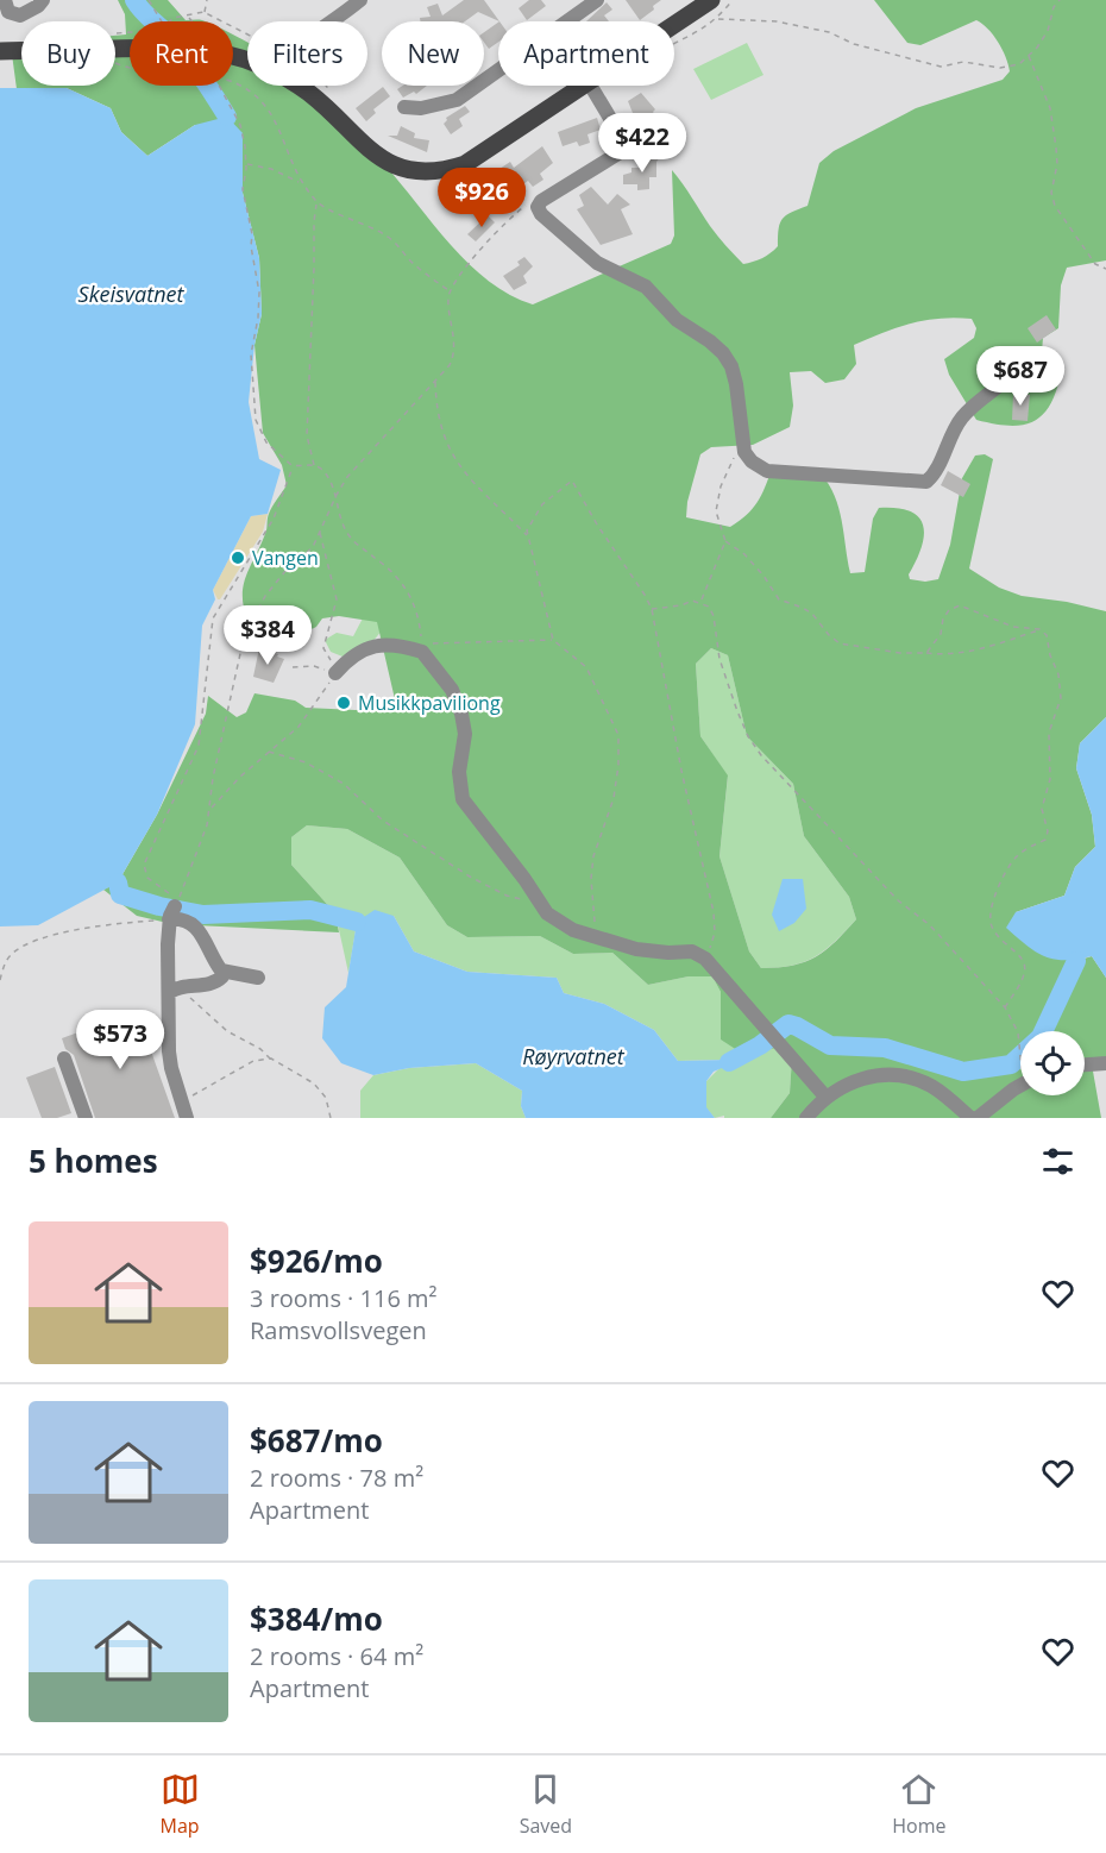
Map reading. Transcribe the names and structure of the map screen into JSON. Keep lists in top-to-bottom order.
{
  "water": ["Skeisvatnet", "Røyrvatnet"],
  "places": ["Vangen", "Musikkpaviliong"],
  "page": {
    "chip": [
      "Buy",
      "Rent",
      "Filters",
      "New",
      "Apartment"
    ],
    "price": [
      "$422",
      "$926",
      "$687",
      "$384",
      "$573"
    ],
    "heading": "5 homes",
    "list": [
      {
        "name": "$926/mo",
        "note": "3 rooms · 116 m² · Ramsvollsvegen"
      },
      {
        "name": "$687/mo",
        "note": "2 rooms · 78 m² · Apartment"
      },
      {
        "name": "$384/mo",
        "note": "2 rooms · 64 m² · Apartment"
      }
    ],
    "tabs": ["Map", "Saved", "Home"]
  }
}
